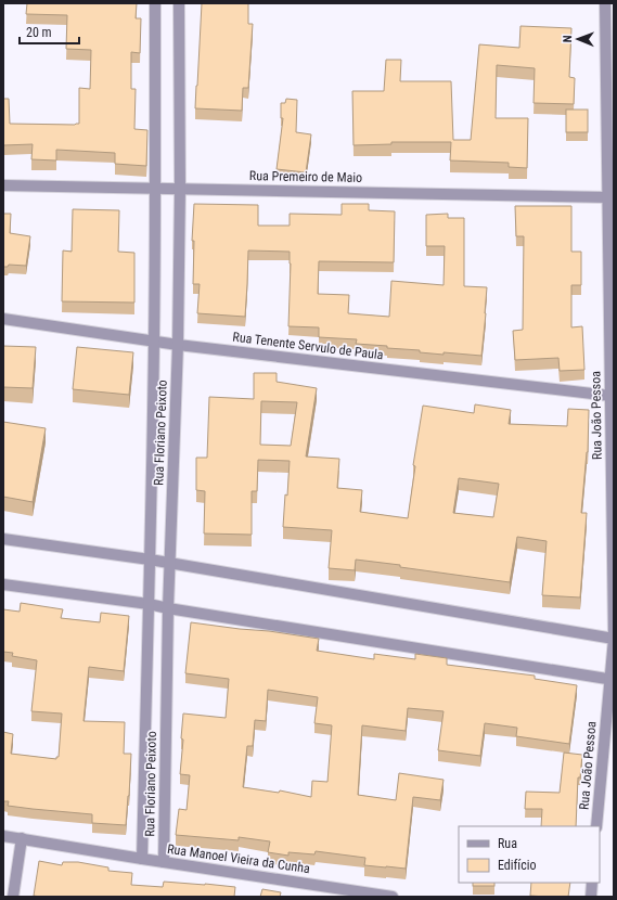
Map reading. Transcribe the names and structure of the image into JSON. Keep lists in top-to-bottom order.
{
  "streets": {
    "street": [
      "Rua Premeiro de Maio",
      "Rua Tenente Servulo de Paula",
      "Rua João Pessoa",
      "Rua Floriano Peixoto",
      "Rua Manoel Vieira da Cunha"
    ]
  },
  "crossings": [
    ["Rua Premeiro de Maio", "Rua João Pessoa"],
    ["Rua Premeiro de Maio", "Rua Floriano Peixoto"],
    ["Rua Tenente Servulo de Paula", "Rua João Pessoa"],
    ["Rua Tenente Servulo de Paula", "Rua Floriano Peixoto"],
    ["Rua Floriano Peixoto", "Rua Manoel Vieira da Cunha"]
  ],
  "legend": ["Rua", "Edifício"],
  "scale_bar": "20 m",
  "north": "left"
}
